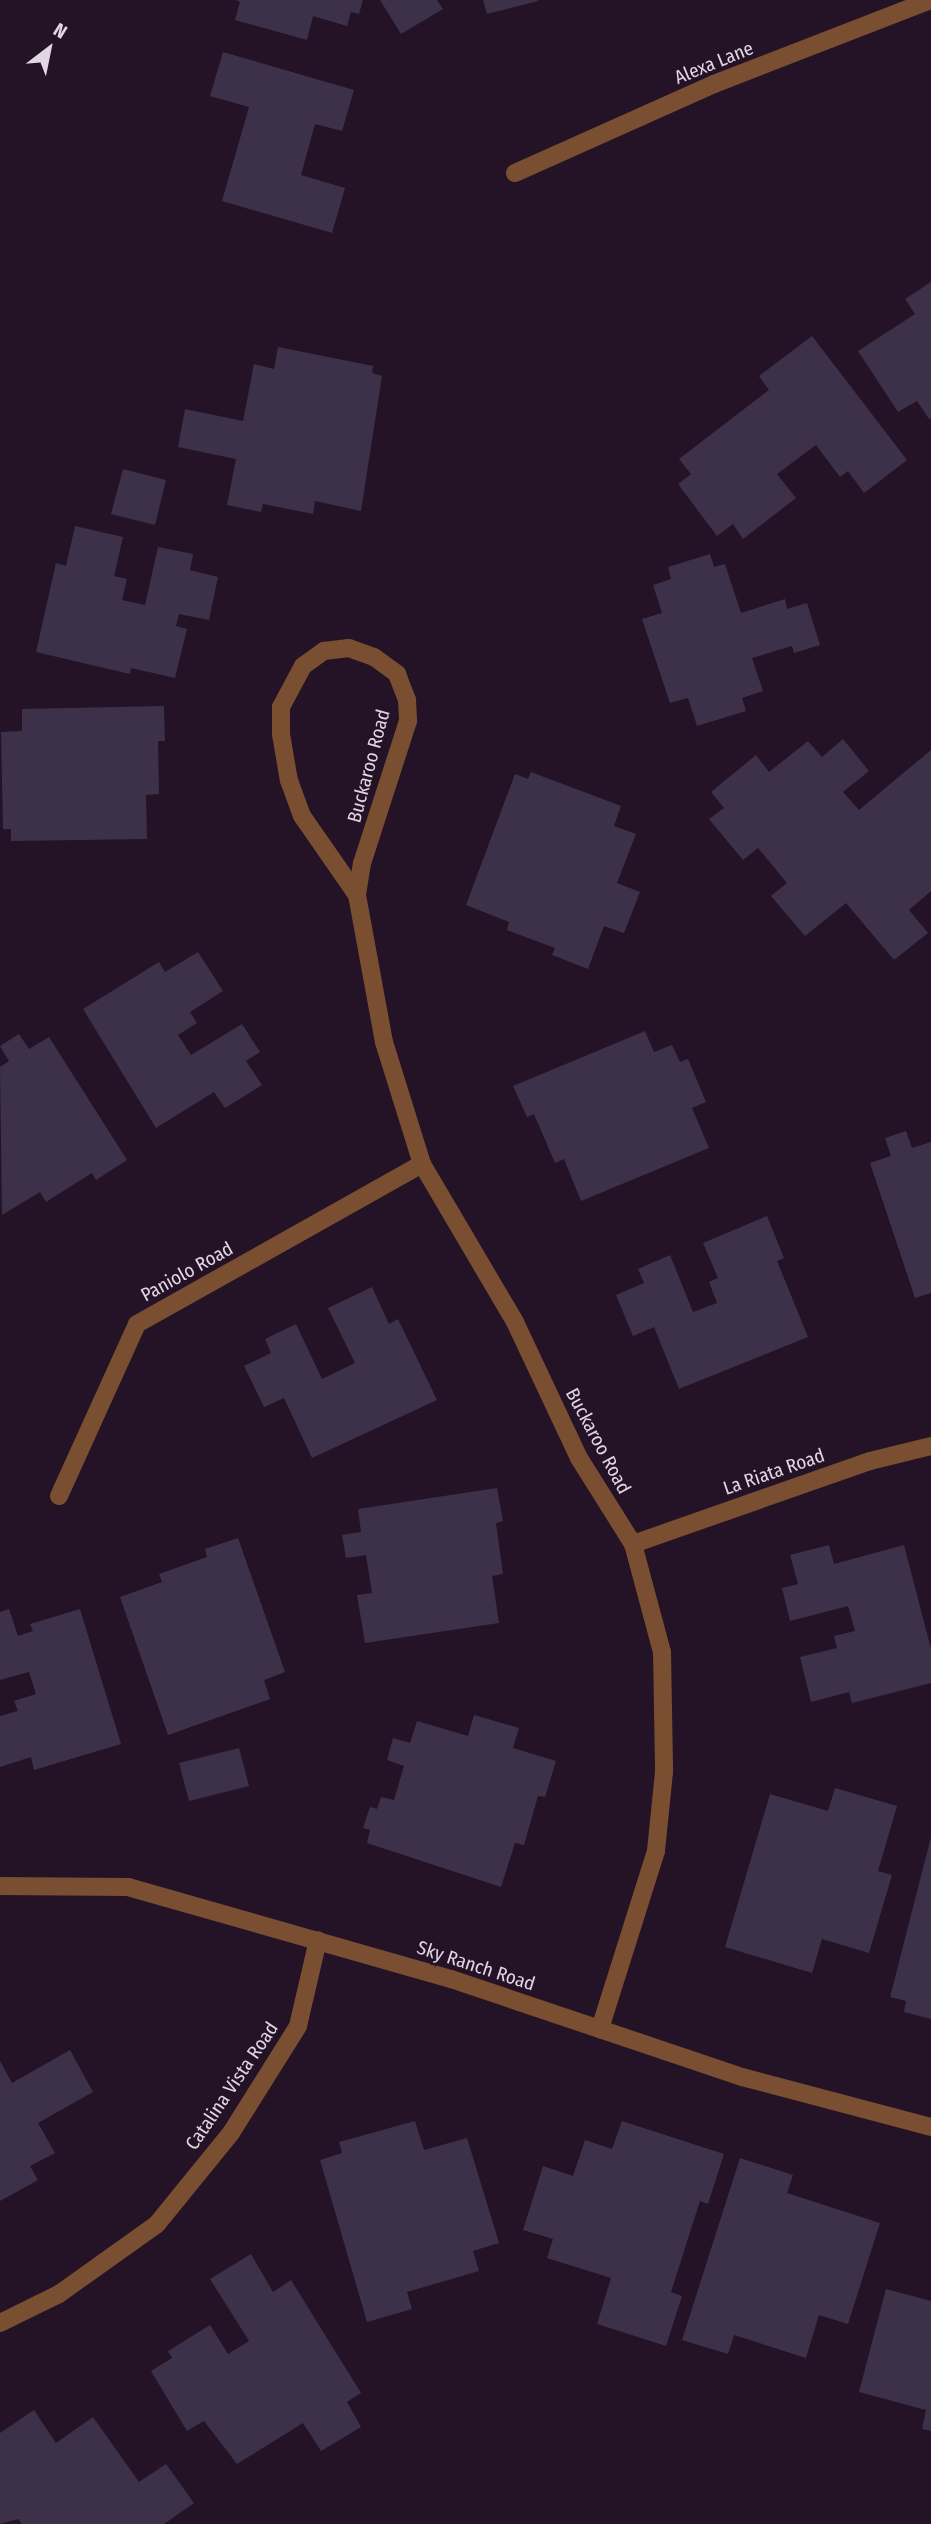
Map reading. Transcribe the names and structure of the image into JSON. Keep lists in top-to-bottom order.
{
  "streets": {
    "street": [
      "Alexa Lane",
      "Buckaroo Road",
      "Paniolo Road",
      "La Riata Road",
      "Sky Ranch Road",
      "Catalina Vista Road"
    ]
  },
  "crossings": [
    ["Buckaroo Road", "Paniolo Road"],
    ["Buckaroo Road", "La Riata Road"],
    ["Buckaroo Road", "Sky Ranch Road"],
    ["Sky Ranch Road", "Catalina Vista Road"]
  ],
  "north": "top right"
}
